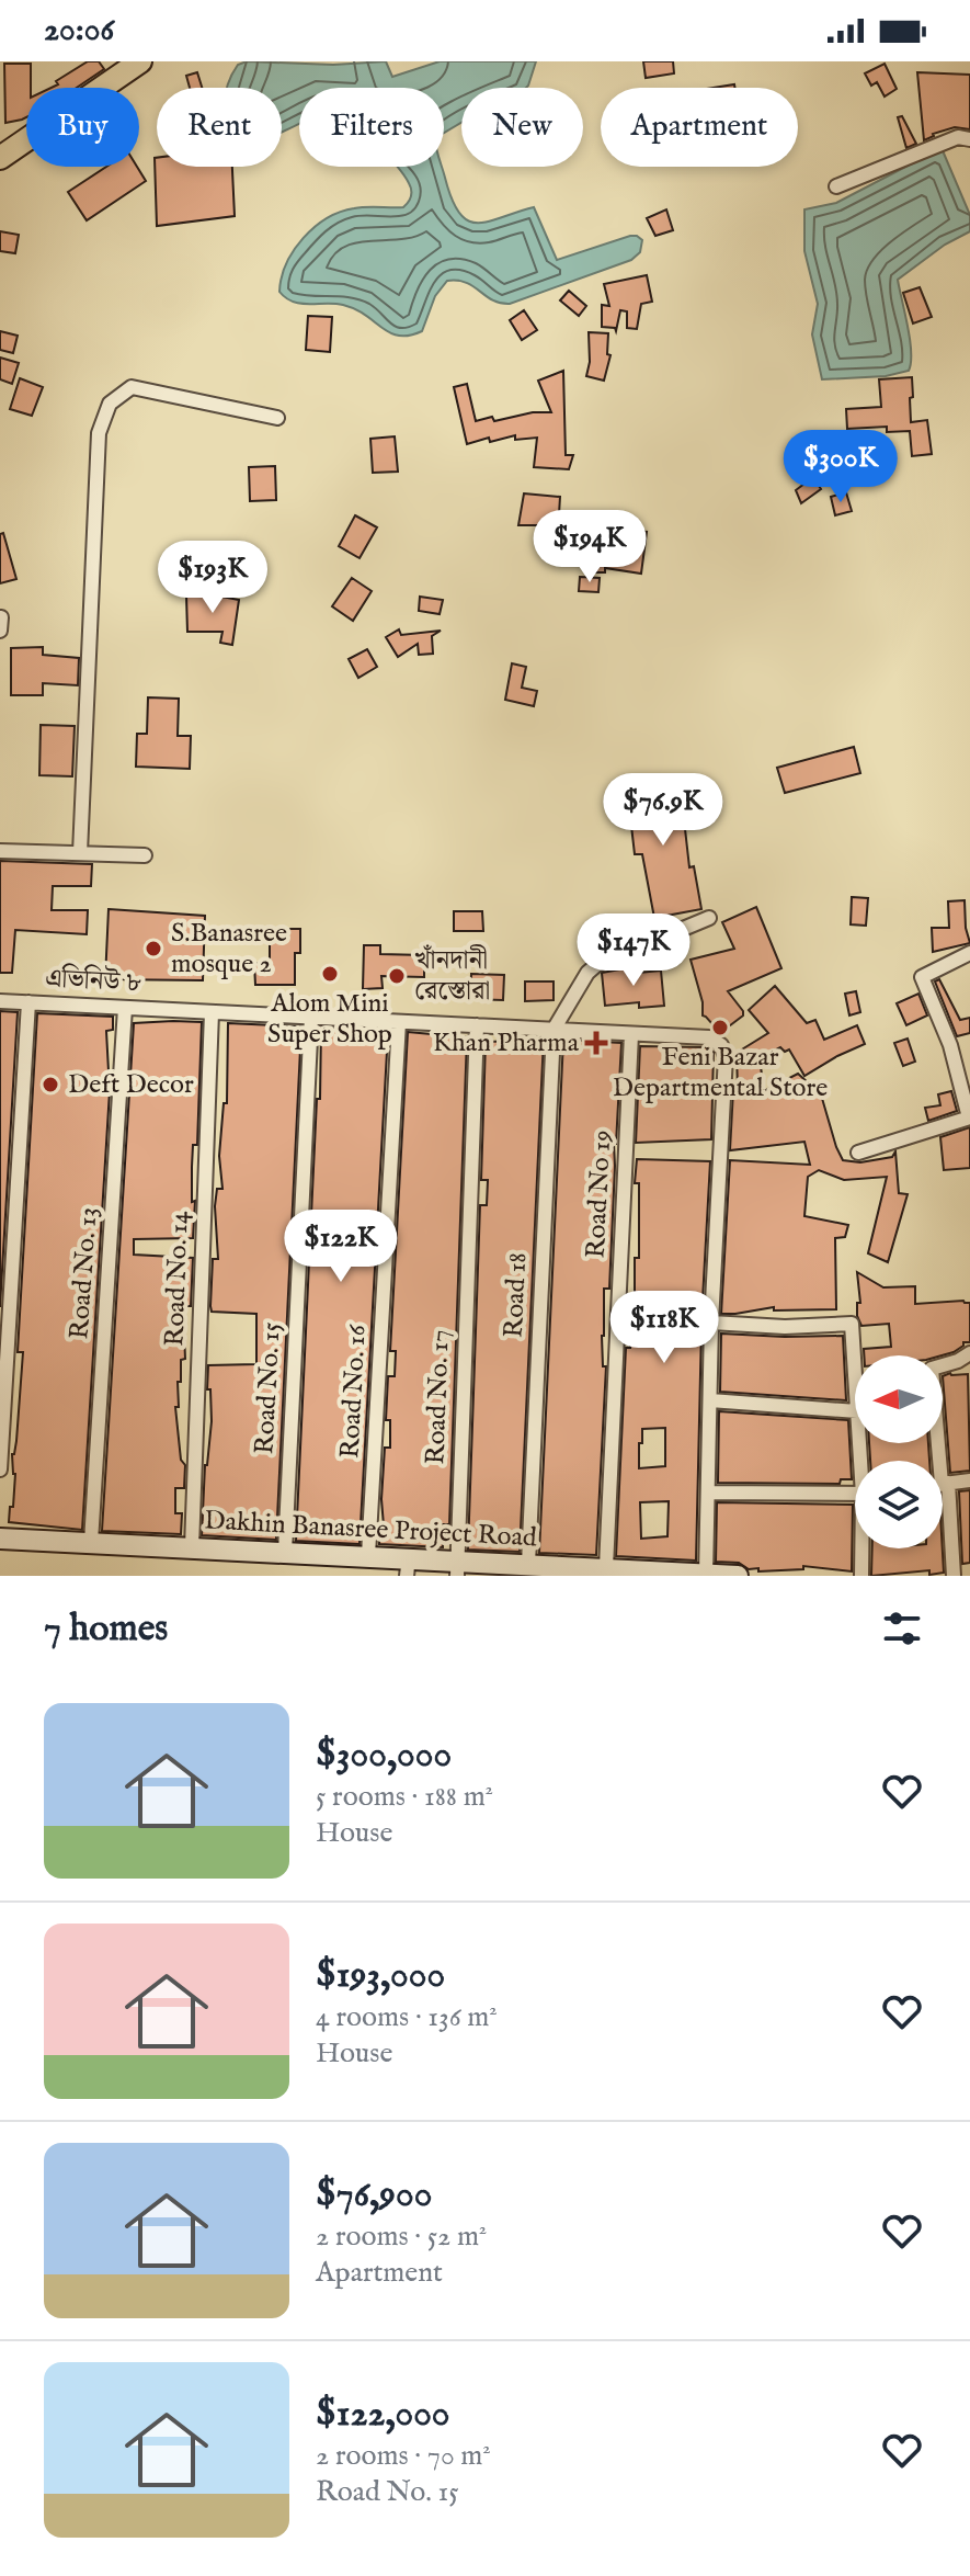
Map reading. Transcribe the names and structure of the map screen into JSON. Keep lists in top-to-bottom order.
{
  "streets": {
    "street": [
      "এভিনিউ ৮",
      "Road No 19",
      "Road No. 13",
      "Road No. 14",
      "Road 18",
      "Road No. 15",
      "Road No. 16",
      "Road No. 17",
      "Dakhin Banasree Project Road"
    ]
  },
  "crossings": [
    ["এভিনিউ ৮", "Road No 19"],
    ["এভিনিউ ৮", "Road No. 13"],
    ["এভিনিউ ৮", "Road No. 14"],
    ["এভিনিউ ৮", "Road 18"],
    ["এভিনিউ ৮", "Road No. 15"],
    ["এভিনিউ ৮", "Road No. 16"],
    ["এভিনিউ ৮", "Road No. 17"],
    ["Road No 19", "Dakhin Banasree Project Road"],
    ["Road No. 13", "Dakhin Banasree Project Road"],
    ["Road No. 14", "Dakhin Banasree Project Road"],
    ["Road 18", "Dakhin Banasree Project Road"],
    ["Road No. 15", "Dakhin Banasree Project Road"],
    ["Road No. 16", "Dakhin Banasree Project Road"],
    ["Road No. 17", "Dakhin Banasree Project Road"]
  ],
  "places": {
    "other": [
      "S.Banasree mosque 2",
      "Alom Mini Super Shop",
      "খাঁনদানী রেস্তোরা",
      "Feni Bazar Departmental Store",
      "Deft Decor"
    ],
    "health": ["Khan Pharma"]
  },
  "north": "left",
  "page": {
    "status": "20:06",
    "chip": [
      "Buy",
      "Rent",
      "Filters",
      "New",
      "Apartment"
    ],
    "price": [
      "$300K",
      "$194K",
      "$193K",
      "$76.9K",
      "$147K",
      "$122K",
      "$118K"
    ],
    "heading": "7 homes",
    "list": [
      {
        "name": "$300,000",
        "note": "5 rooms · 188 m² · House"
      },
      {
        "name": "$193,000",
        "note": "4 rooms · 136 m² · House"
      },
      {
        "name": "$76,900",
        "note": "2 rooms · 52 m² · Apartment"
      },
      {
        "name": "$122,000",
        "note": "2 rooms · 70 m² · Road No. 15"
      }
    ]
  }
}
